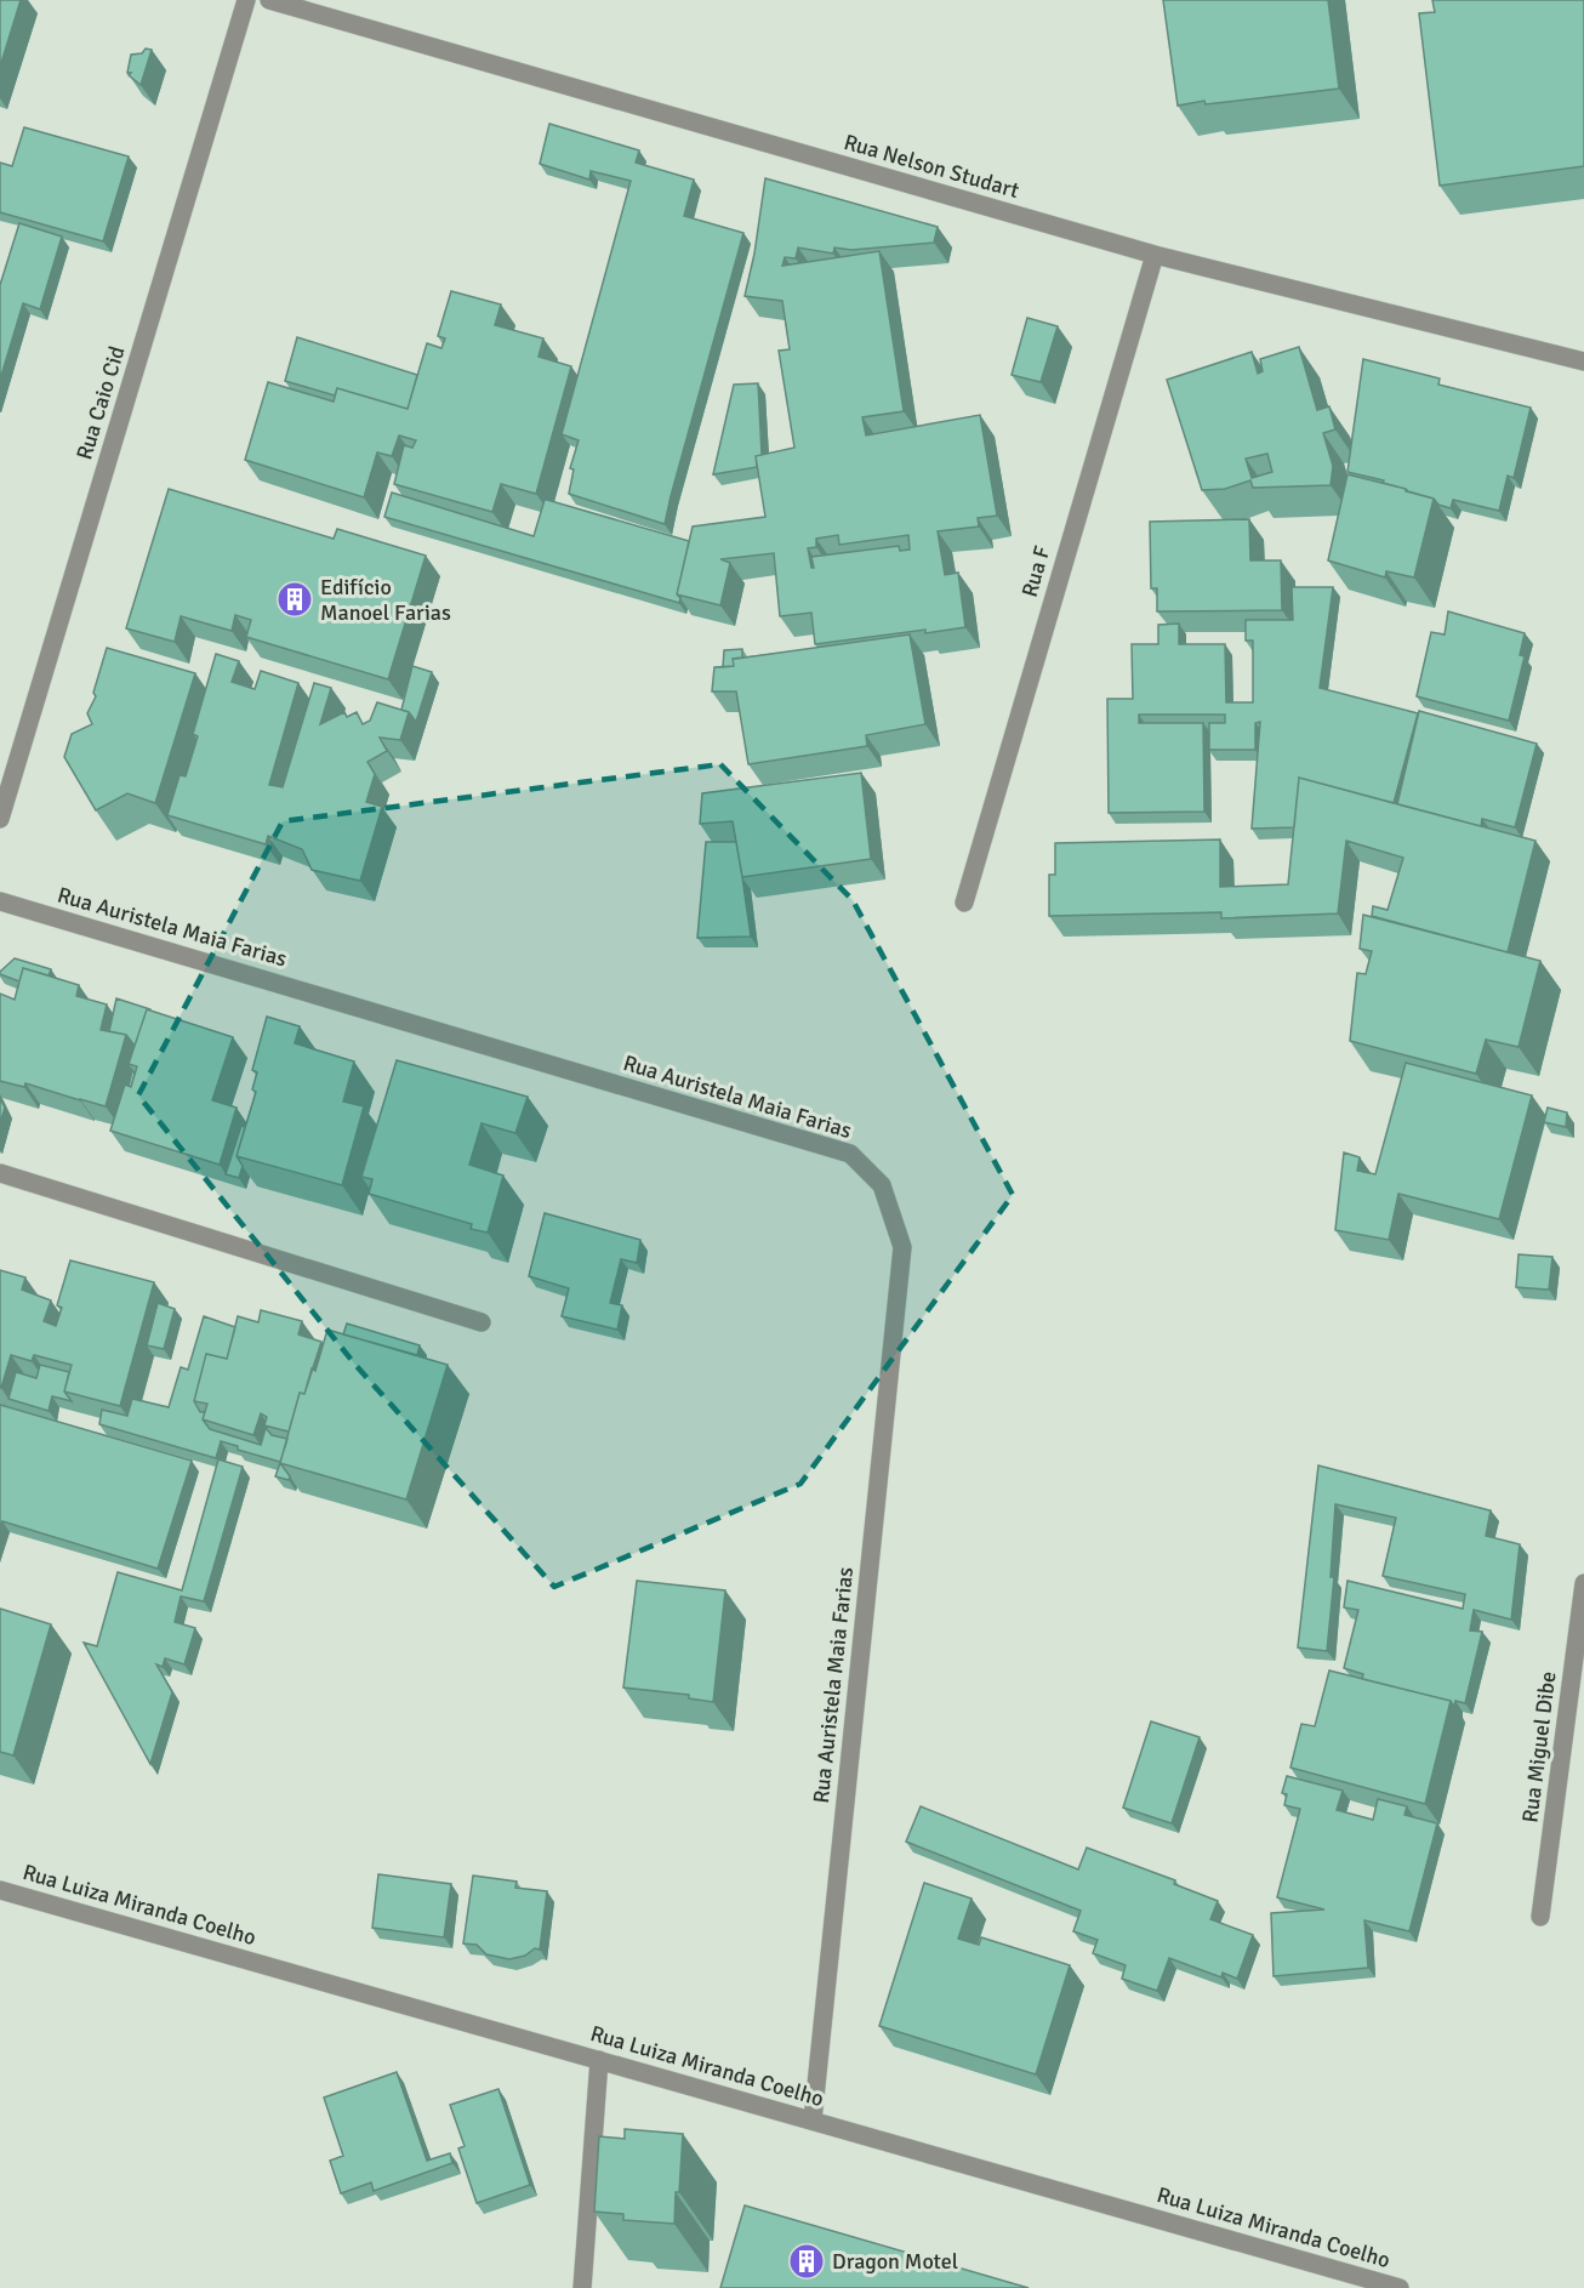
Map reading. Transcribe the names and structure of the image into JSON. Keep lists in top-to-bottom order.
{
  "streets": {
    "street": [
      "Rua Nelson Studart",
      "Rua Caio Cid",
      "Rua F",
      "Rua Auristela Maia Farias",
      "Rua Miguel Dibe",
      "Rua Luiza Miranda Coelho"
    ]
  },
  "crossings": [
    ["Rua Nelson Studart", "Rua F"],
    ["Rua Auristela Maia Farias", "Rua Luiza Miranda Coelho"]
  ],
  "places": {
    "building": ["Edifício Manoel Farias", "Dragon Motel"]
  }
}
